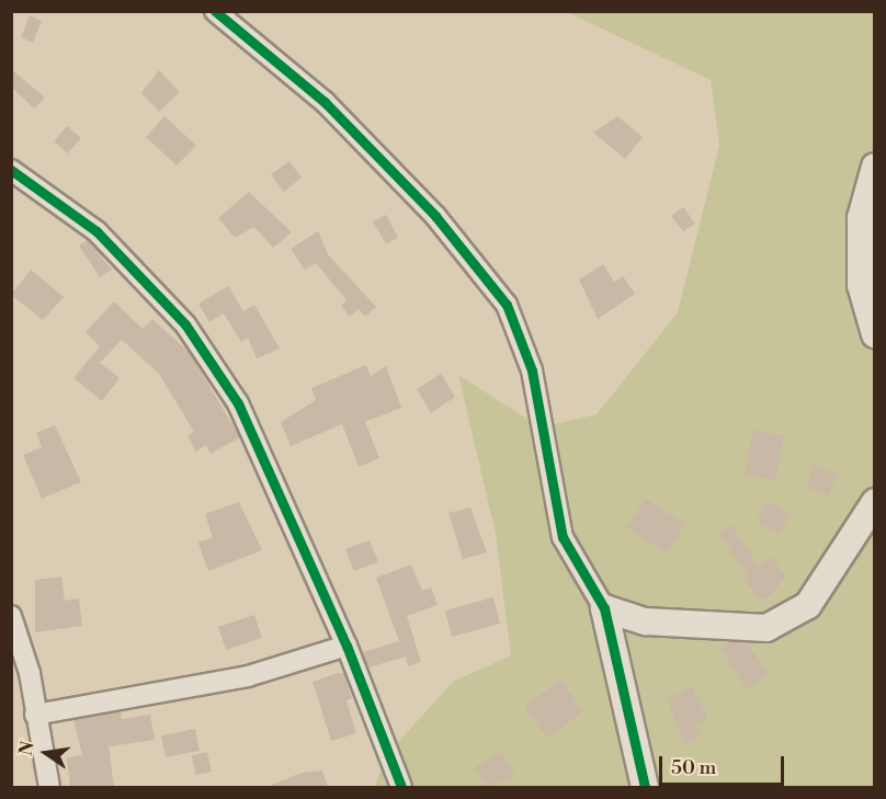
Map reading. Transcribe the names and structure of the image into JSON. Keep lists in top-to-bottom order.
{
  "scale_bar": "50 m",
  "north": "left"
}
